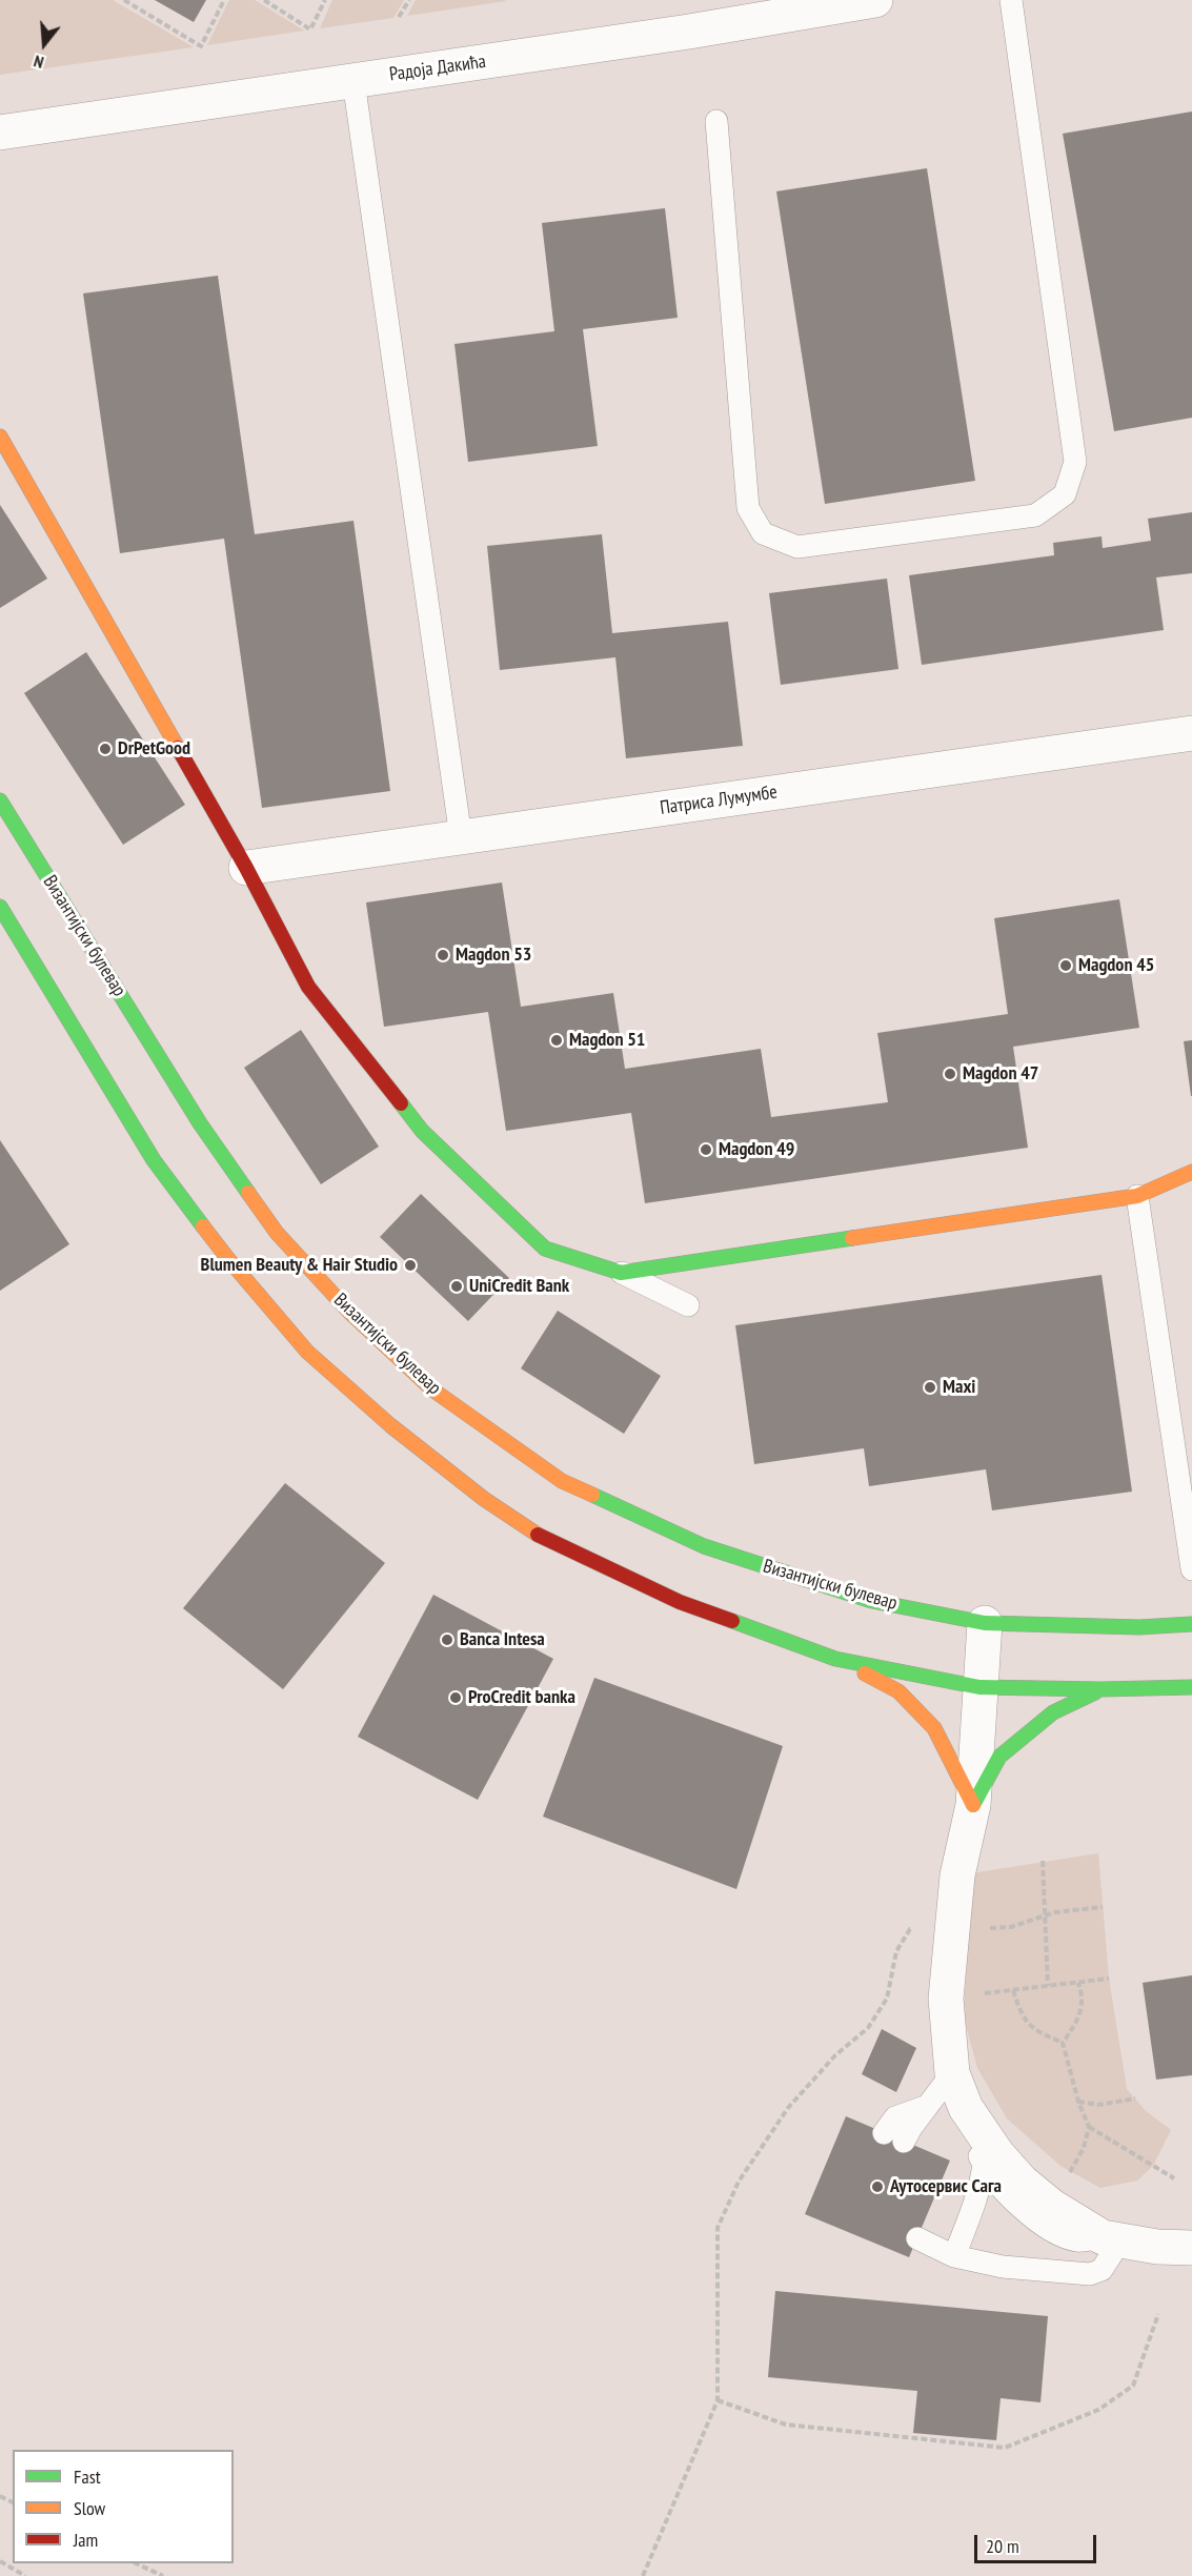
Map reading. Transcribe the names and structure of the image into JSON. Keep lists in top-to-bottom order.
{
  "streets": {
    "street": ["Радоја Дакића", "Патриса Лумумбе", "Византијски булевар"]
  },
  "places": [
    "DrPetGood",
    "Magdon 53",
    "Magdon 45",
    "Magdon 51",
    "Magdon 47",
    "Magdon 49",
    "Blumen Beauty & Hair Studio",
    "UniCredit Bank",
    "Maxi",
    "Banca Intesa",
    "ProCredit banka",
    "Аутосервис Сага"
  ],
  "legend": ["Fast", "Slow", "Jam"],
  "scale_bar": "20 m",
  "north": "bottom"
}
